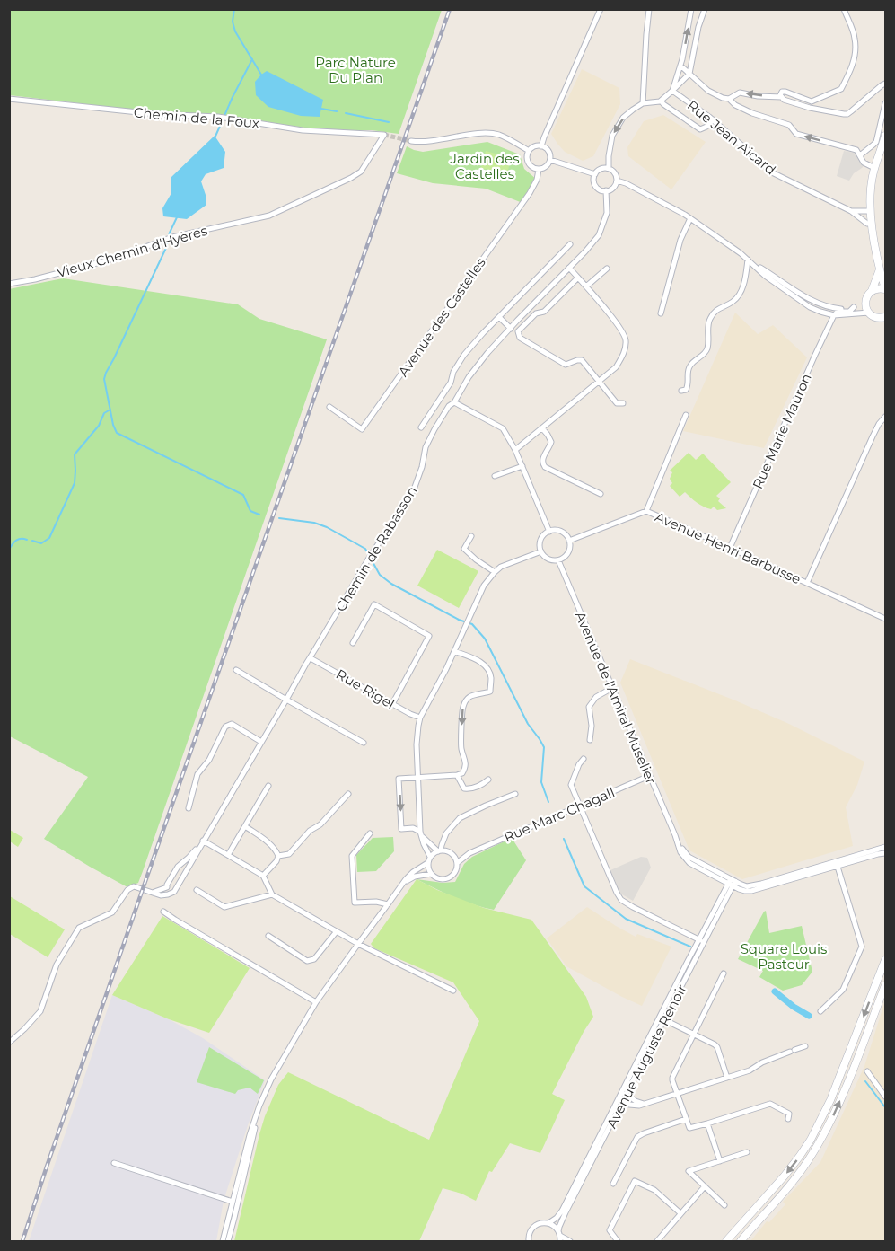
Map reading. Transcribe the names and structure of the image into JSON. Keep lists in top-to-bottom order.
{
  "streets": {
    "street": [
      "Chemin de la Foux",
      "Rue Jean Aicard",
      "Vieux Chemin d'Hyères",
      "Avenue des Castelles",
      "Rue Marie Mauron",
      "Avenue Henri Barbusse",
      "Chemin de Rabasson",
      "Rue Rigel",
      "Avenue de l'Amiral Muselier",
      "Rue Marc Chagall",
      "Avenue Auguste Renoir"
    ]
  },
  "crossings": [
    ["Chemin de la Foux", "Vieux Chemin d'Hyères"],
    ["Rue Marie Mauron", "Avenue Henri Barbusse"],
    ["Avenue Henri Barbusse", "Avenue de l'Amiral Muselier"],
    ["Chemin de Rabasson", "Rue Rigel"],
    ["Avenue de l'Amiral Muselier", "Rue Marc Chagall"],
    ["Avenue de l'Amiral Muselier", "Avenue Auguste Renoir"]
  ],
  "parks": ["Parc Nature Du Plan", "Jardin des Castelles", "Square Louis Pasteur"]
}
